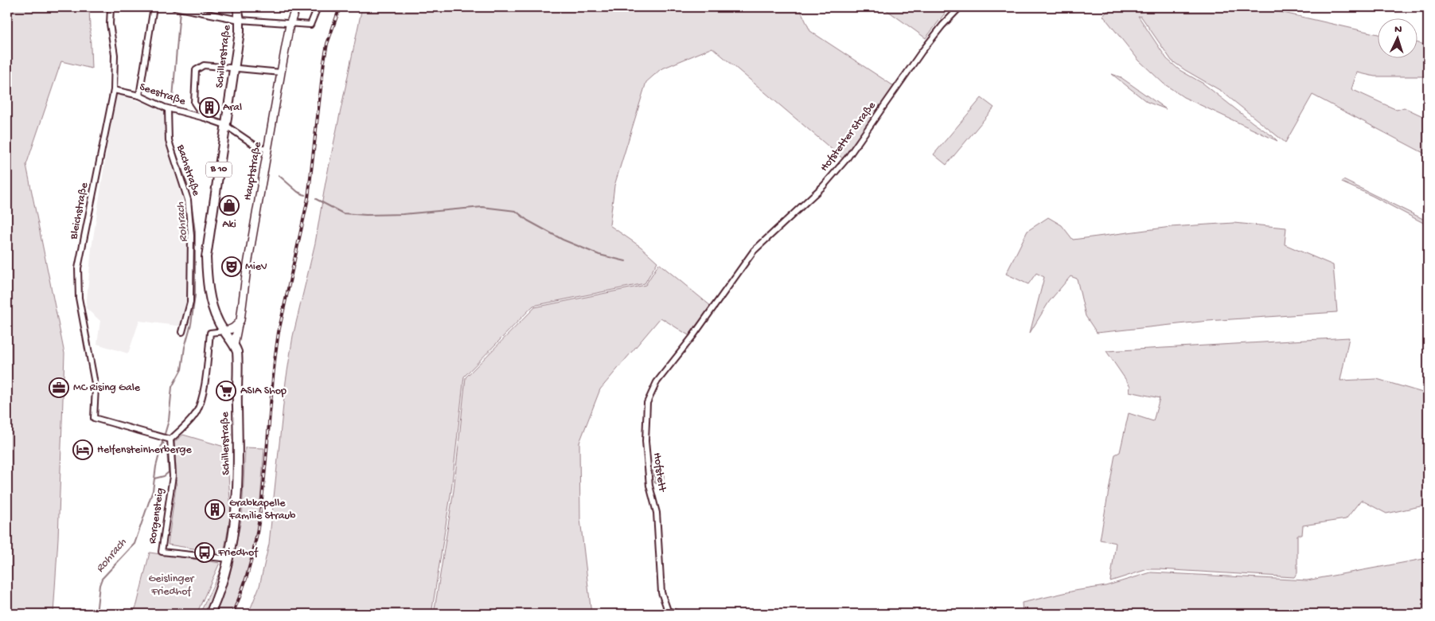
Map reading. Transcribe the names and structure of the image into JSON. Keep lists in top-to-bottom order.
{
  "streets": {
    "main road": ["Schillerstraße", "B 10"],
    "street": [
      "Seestraße",
      "Hofstetter Straße",
      "Bachstraße",
      "Hauptstraße",
      "Bleichstraße",
      "Hofstett",
      "Rorgensteig"
    ]
  },
  "crossings": [
    ["Schillerstraße", "Seestraße"],
    ["Schillerstraße", "B 10"],
    ["Schillerstraße", "Hauptstraße"],
    ["Schillerstraße", "Rorgensteig"],
    ["Seestraße", "Bachstraße"],
    ["Seestraße", "Hauptstraße"],
    ["Seestraße", "Bleichstraße"],
    ["Hofstetter Straße", "Hofstett"],
    ["B 10", "Rorgensteig"],
    ["Bleichstraße", "Rorgensteig"]
  ],
  "water": ["Rohrach"],
  "parks": ["Geislinger Friedhof"],
  "places": {
    "building": ["Aral", "Grabkapelle Familie Straub"],
    "shop": ["Aki"],
    "theatre": ["MieV"],
    "office": ["MC Rising Gale"],
    "supermarket": ["ASIA Shop"],
    "hotel": ["Helfensteinherberge"],
    "bus stop": ["Friedhof"]
  },
  "north": "top"
}
